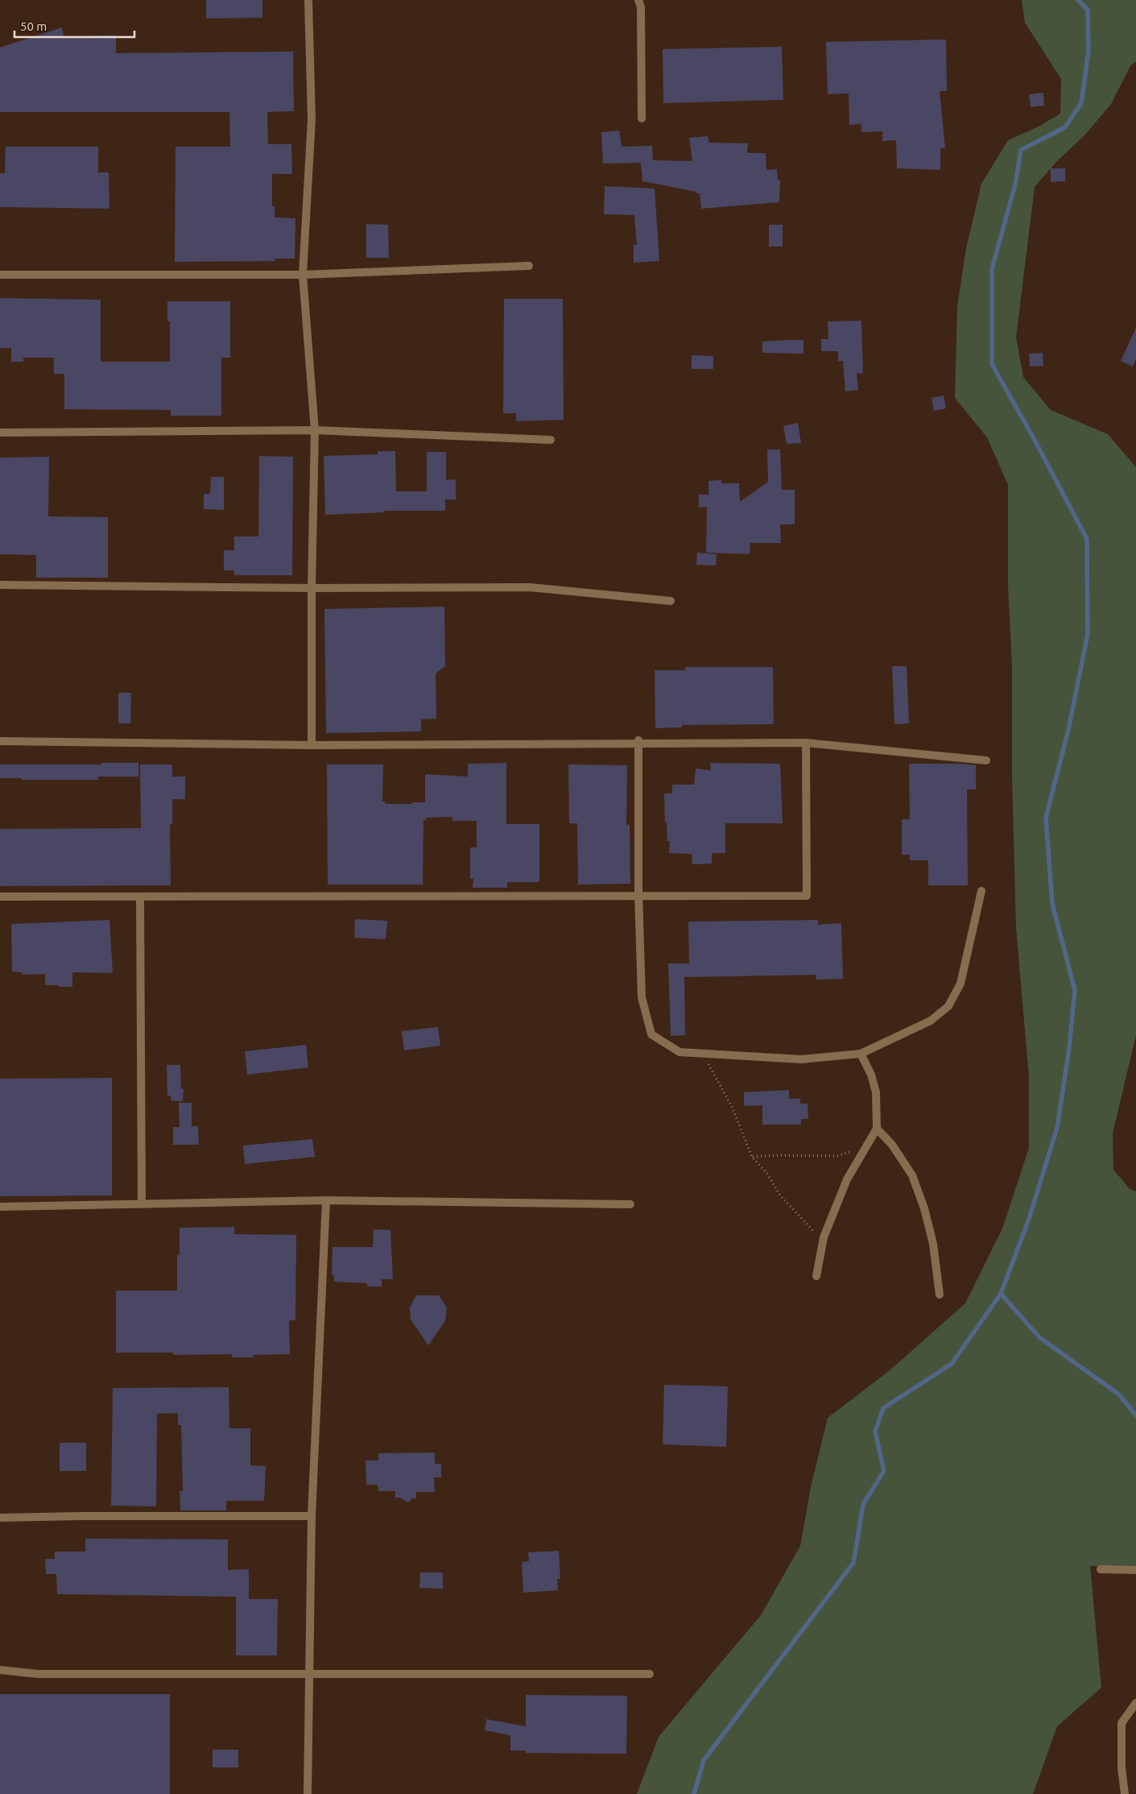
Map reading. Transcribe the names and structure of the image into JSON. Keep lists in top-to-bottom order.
{
  "scale_bar": "50 m"
}
